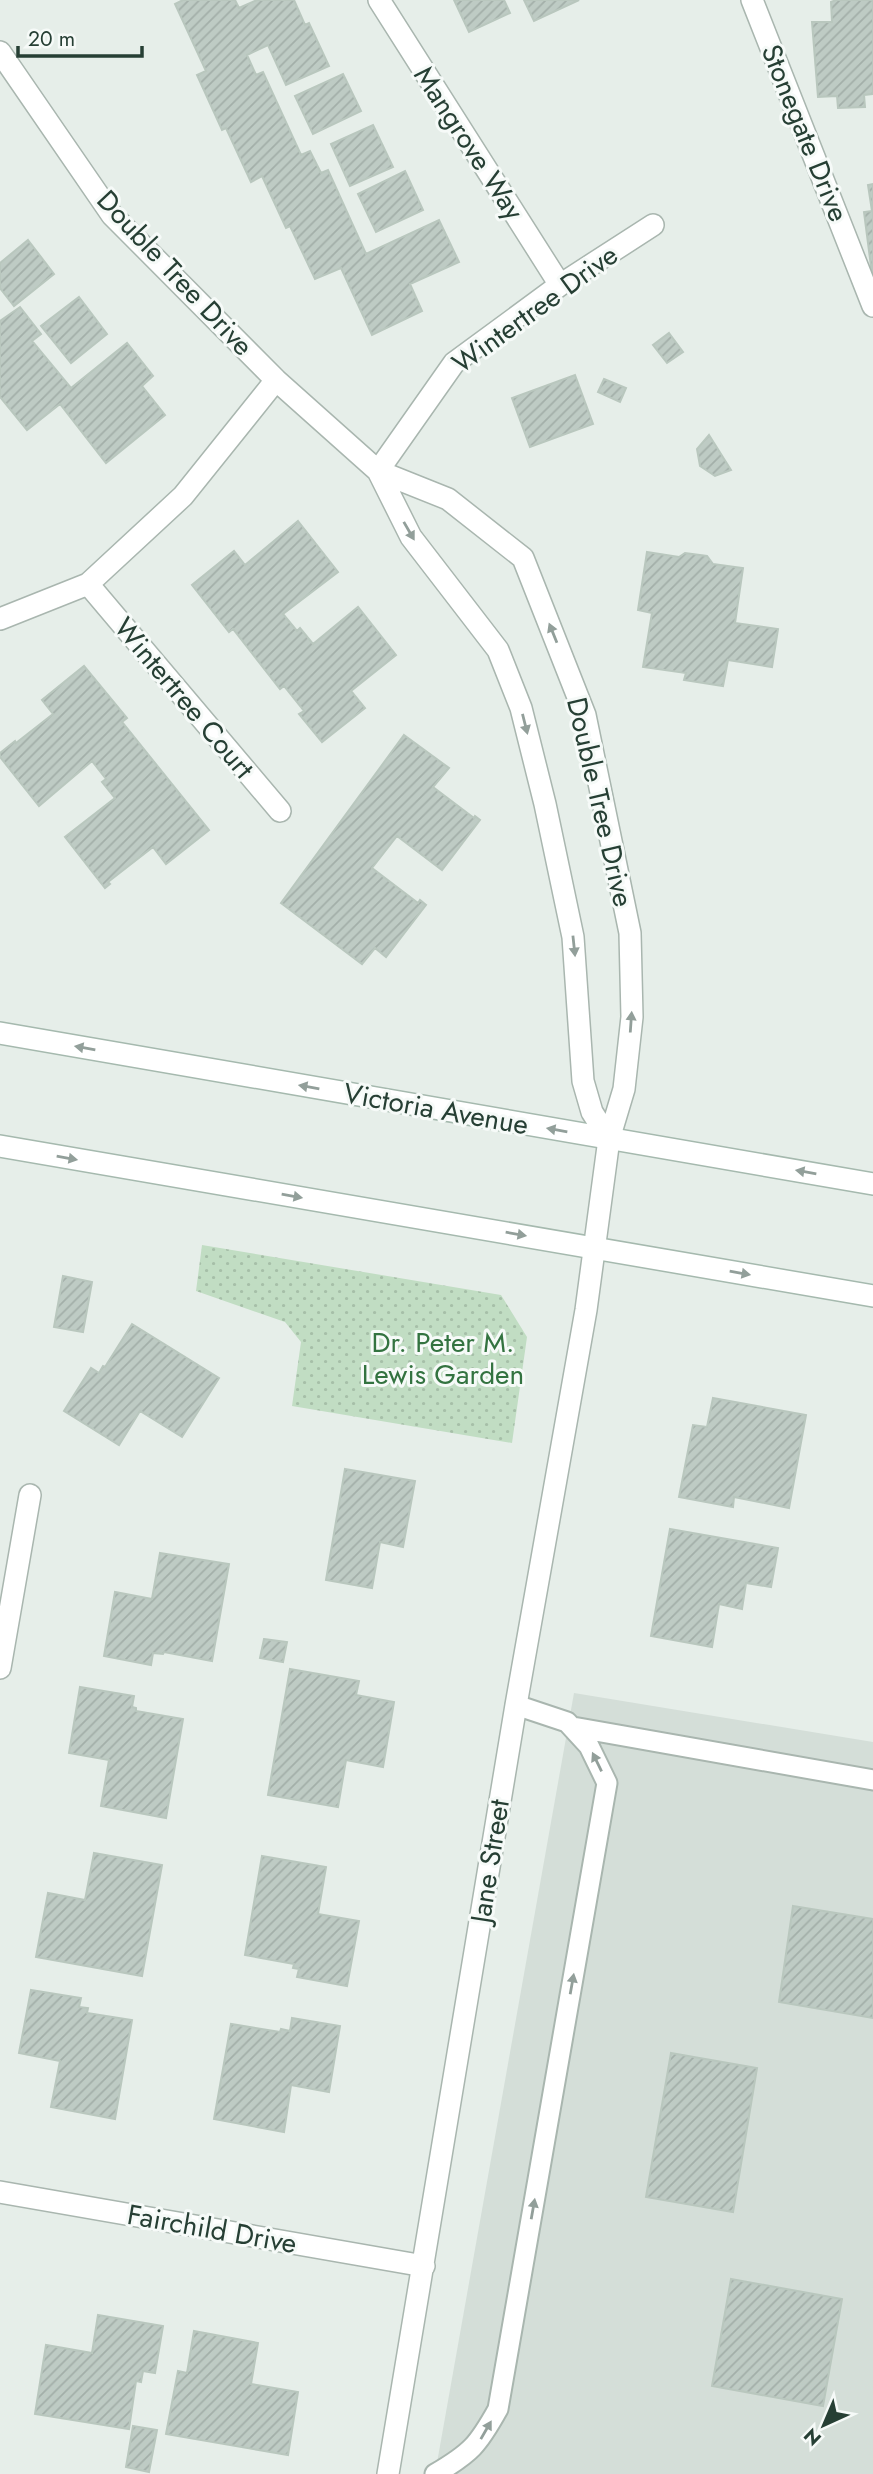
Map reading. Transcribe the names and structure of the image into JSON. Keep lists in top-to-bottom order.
{
  "streets": {
    "street": [
      "Stonegate Drive",
      "Mangrove Way",
      "Double Tree Drive",
      "Wintertree Drive",
      "Wintertree Court",
      "Victoria Avenue",
      "Jane Street",
      "Fairchild Drive"
    ]
  },
  "crossings": [
    ["Mangrove Way", "Wintertree Drive"],
    ["Double Tree Drive", "Wintertree Drive"],
    ["Double Tree Drive", "Victoria Avenue"],
    ["Double Tree Drive", "Jane Street"],
    ["Jane Street", "Fairchild Drive"]
  ],
  "parks": ["Dr. Peter M. Lewis Garden"],
  "scale_bar": "20 m",
  "north": "bottom left"
}
